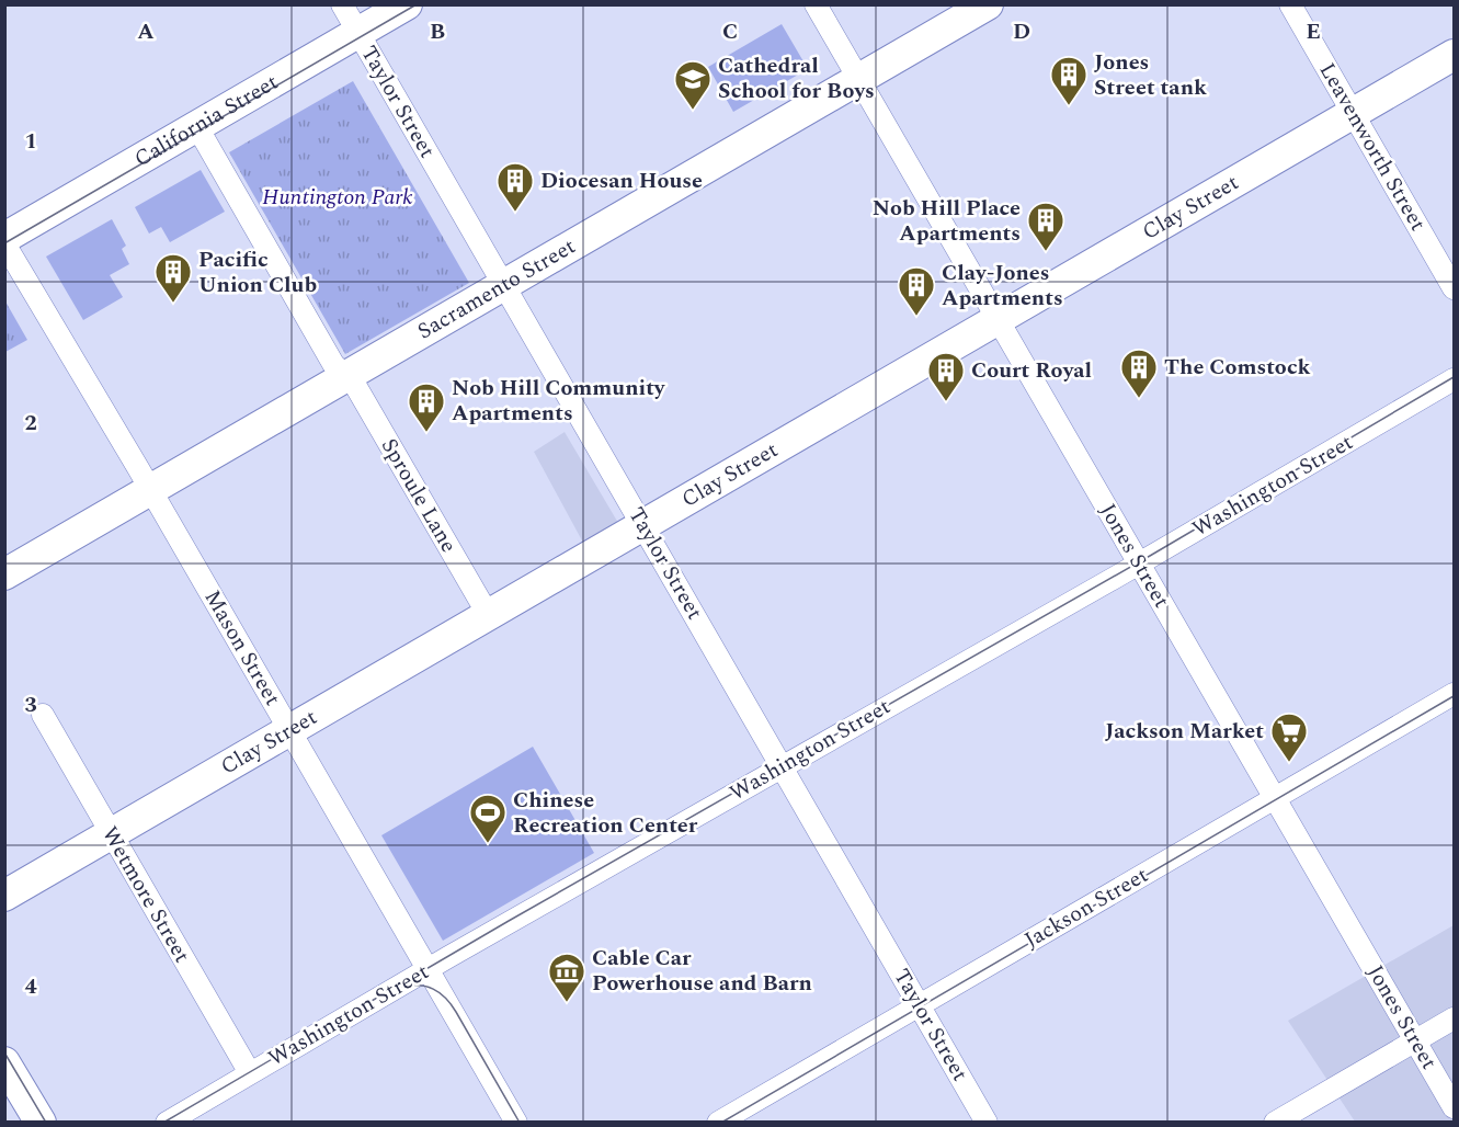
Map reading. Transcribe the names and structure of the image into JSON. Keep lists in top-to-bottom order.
{
  "streets": {
    "street": [
      "Taylor Street",
      "California Street",
      "Leavenworth Street",
      "Clay Street",
      "Sacramento Street",
      "Washington Street",
      "Sproule Lane",
      "Jones Street",
      "Mason Street",
      "Wetmore Street",
      "Jackson Street"
    ]
  },
  "crossings": [
    ["Taylor Street", "California Street"],
    ["Taylor Street", "Clay Street"],
    ["Taylor Street", "Sacramento Street"],
    ["Taylor Street", "Washington Street"],
    ["Taylor Street", "Jackson Street"],
    ["California Street", "Sproule Lane"],
    ["Leavenworth Street", "Clay Street"],
    ["Clay Street", "Sproule Lane"],
    ["Clay Street", "Jones Street"],
    ["Clay Street", "Mason Street"],
    ["Clay Street", "Wetmore Street"],
    ["Sacramento Street", "Sproule Lane"],
    ["Sacramento Street", "Jones Street"],
    ["Sacramento Street", "Mason Street"],
    ["Washington Street", "Jones Street"],
    ["Washington Street", "Mason Street"],
    ["Washington Street", "Wetmore Street"],
    ["Jones Street", "Jackson Street"]
  ],
  "parks": ["Huntington Park"],
  "places": {
    "building": [
      "Jones Street tank",
      "Diocesan House",
      "Nob Hill Place Apartments",
      "Pacific Union Club",
      "Clay-Jones Apartments",
      "The Comstock",
      "Court Royal",
      "Nob Hill Community Apartments"
    ],
    "school or university": ["Cathedral School for Boys"],
    "supermarket": ["Jackson Market"],
    "sports": ["Chinese Recreation Center"],
    "museum": ["Cable Car Powerhouse and Barn"]
  },
  "grid": {
    "columns": [
      "A",
      "B",
      "C",
      "D",
      "E"
    ],
    "rows": [
      "1",
      "2",
      "3",
      "4"
    ]
  }
}
